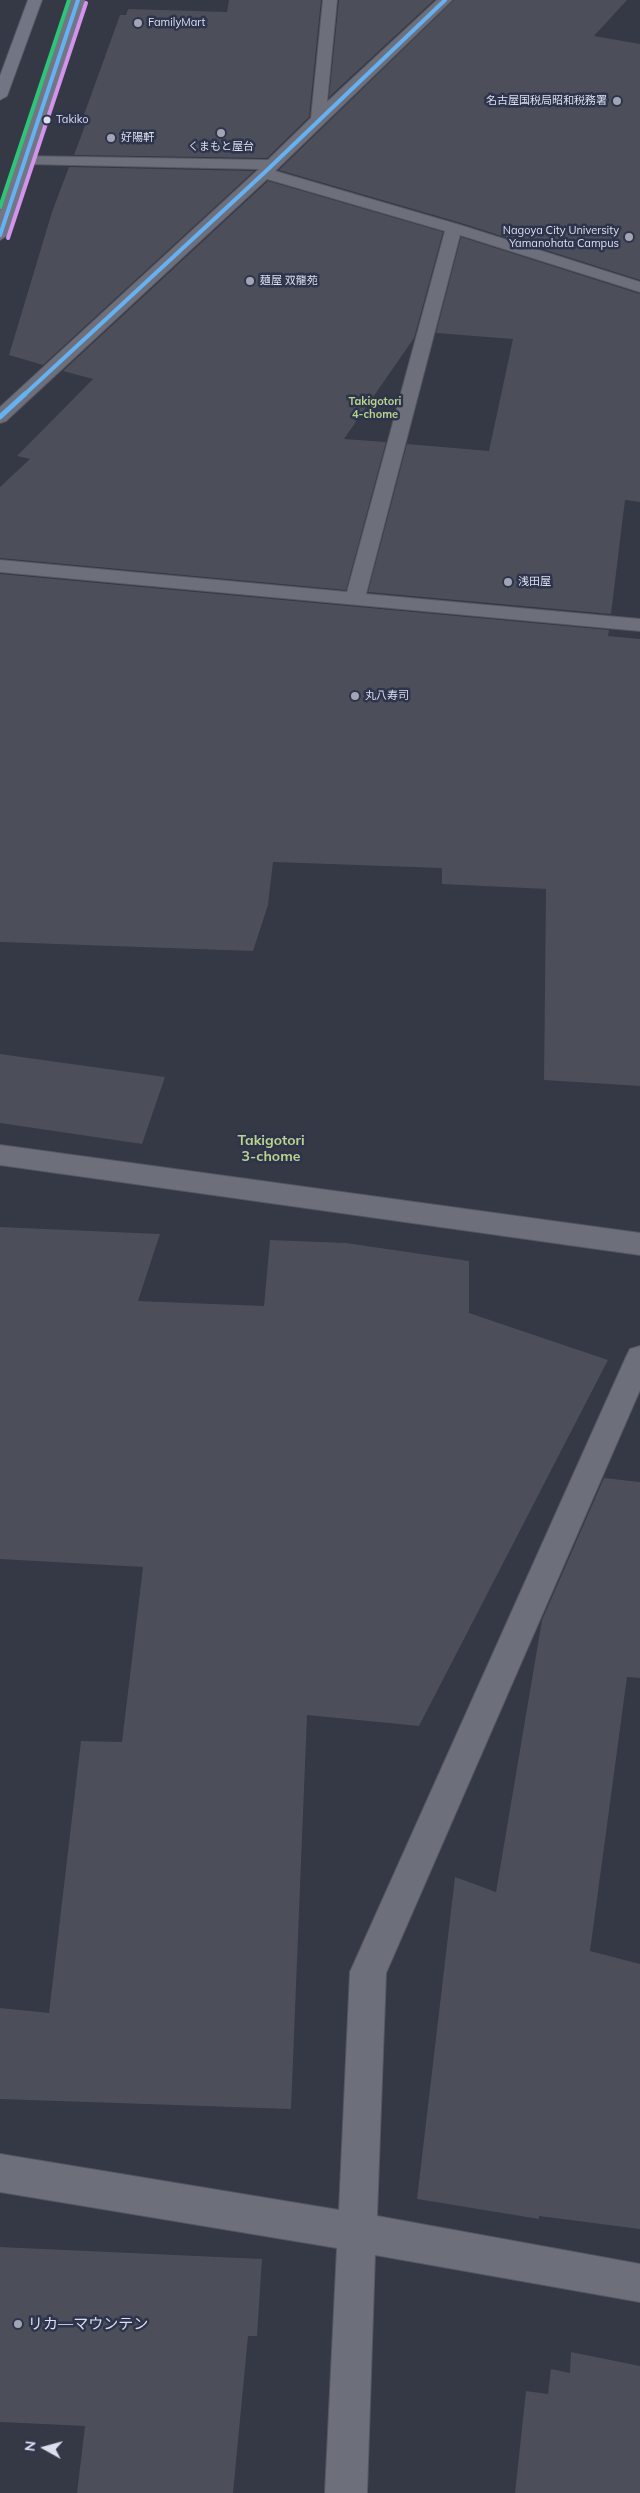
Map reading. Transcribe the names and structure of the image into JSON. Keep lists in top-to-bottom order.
{
  "districts": ["Takigotori 4-chome", "Takigotori 3-chome"],
  "places": [
    "FamilyMart",
    "名古屋国税局昭和税務署",
    "Takiko",
    "くまもと屋台",
    "好陽軒",
    "Nagoya City University Yamanohata Campus",
    "麺屋 双龍苑",
    "浅田屋",
    "丸八寿司",
    "リカ―マウンテン"
  ],
  "north": "left"
}
